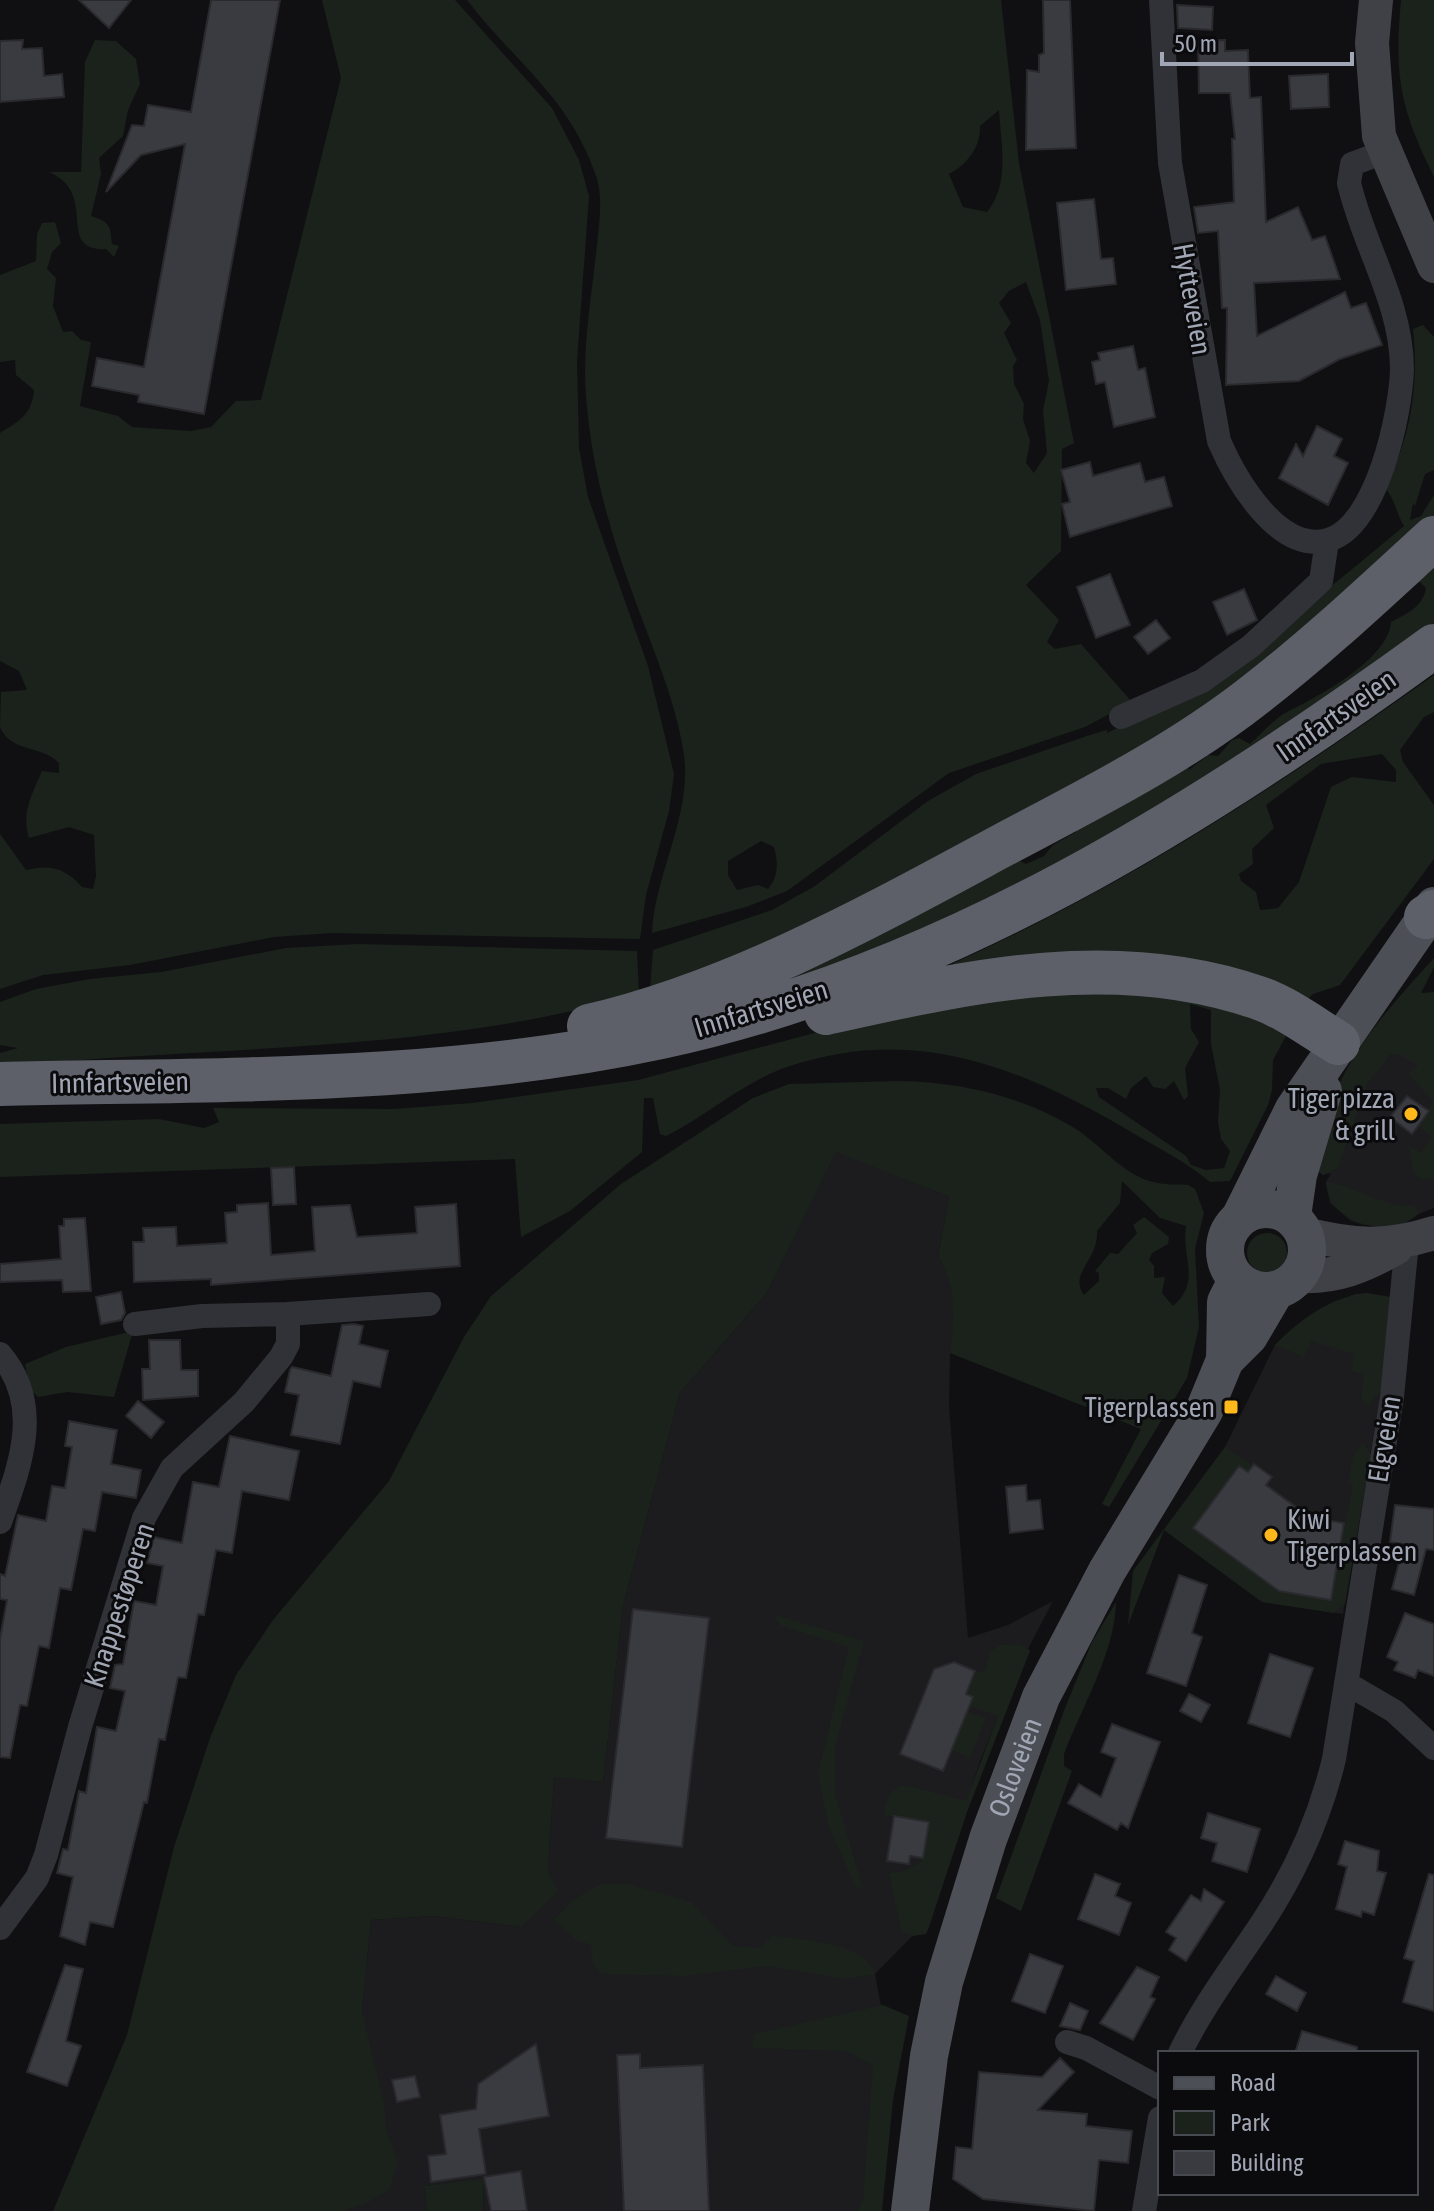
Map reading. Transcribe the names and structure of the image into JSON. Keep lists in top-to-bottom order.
{
  "streets": {
    "highway": ["Innfartsveien"],
    "main road": ["Osloveien"],
    "street": ["Hytteveien", "Elgveien", "Knappestøperen"]
  },
  "places": {
    "other": ["Tiger pizza & grill", "Kiwi Tigerplassen"],
    "transit": ["Tigerplassen"]
  },
  "legend": ["Road", "Park", "Building"],
  "scale_bar": "50 m"
}
